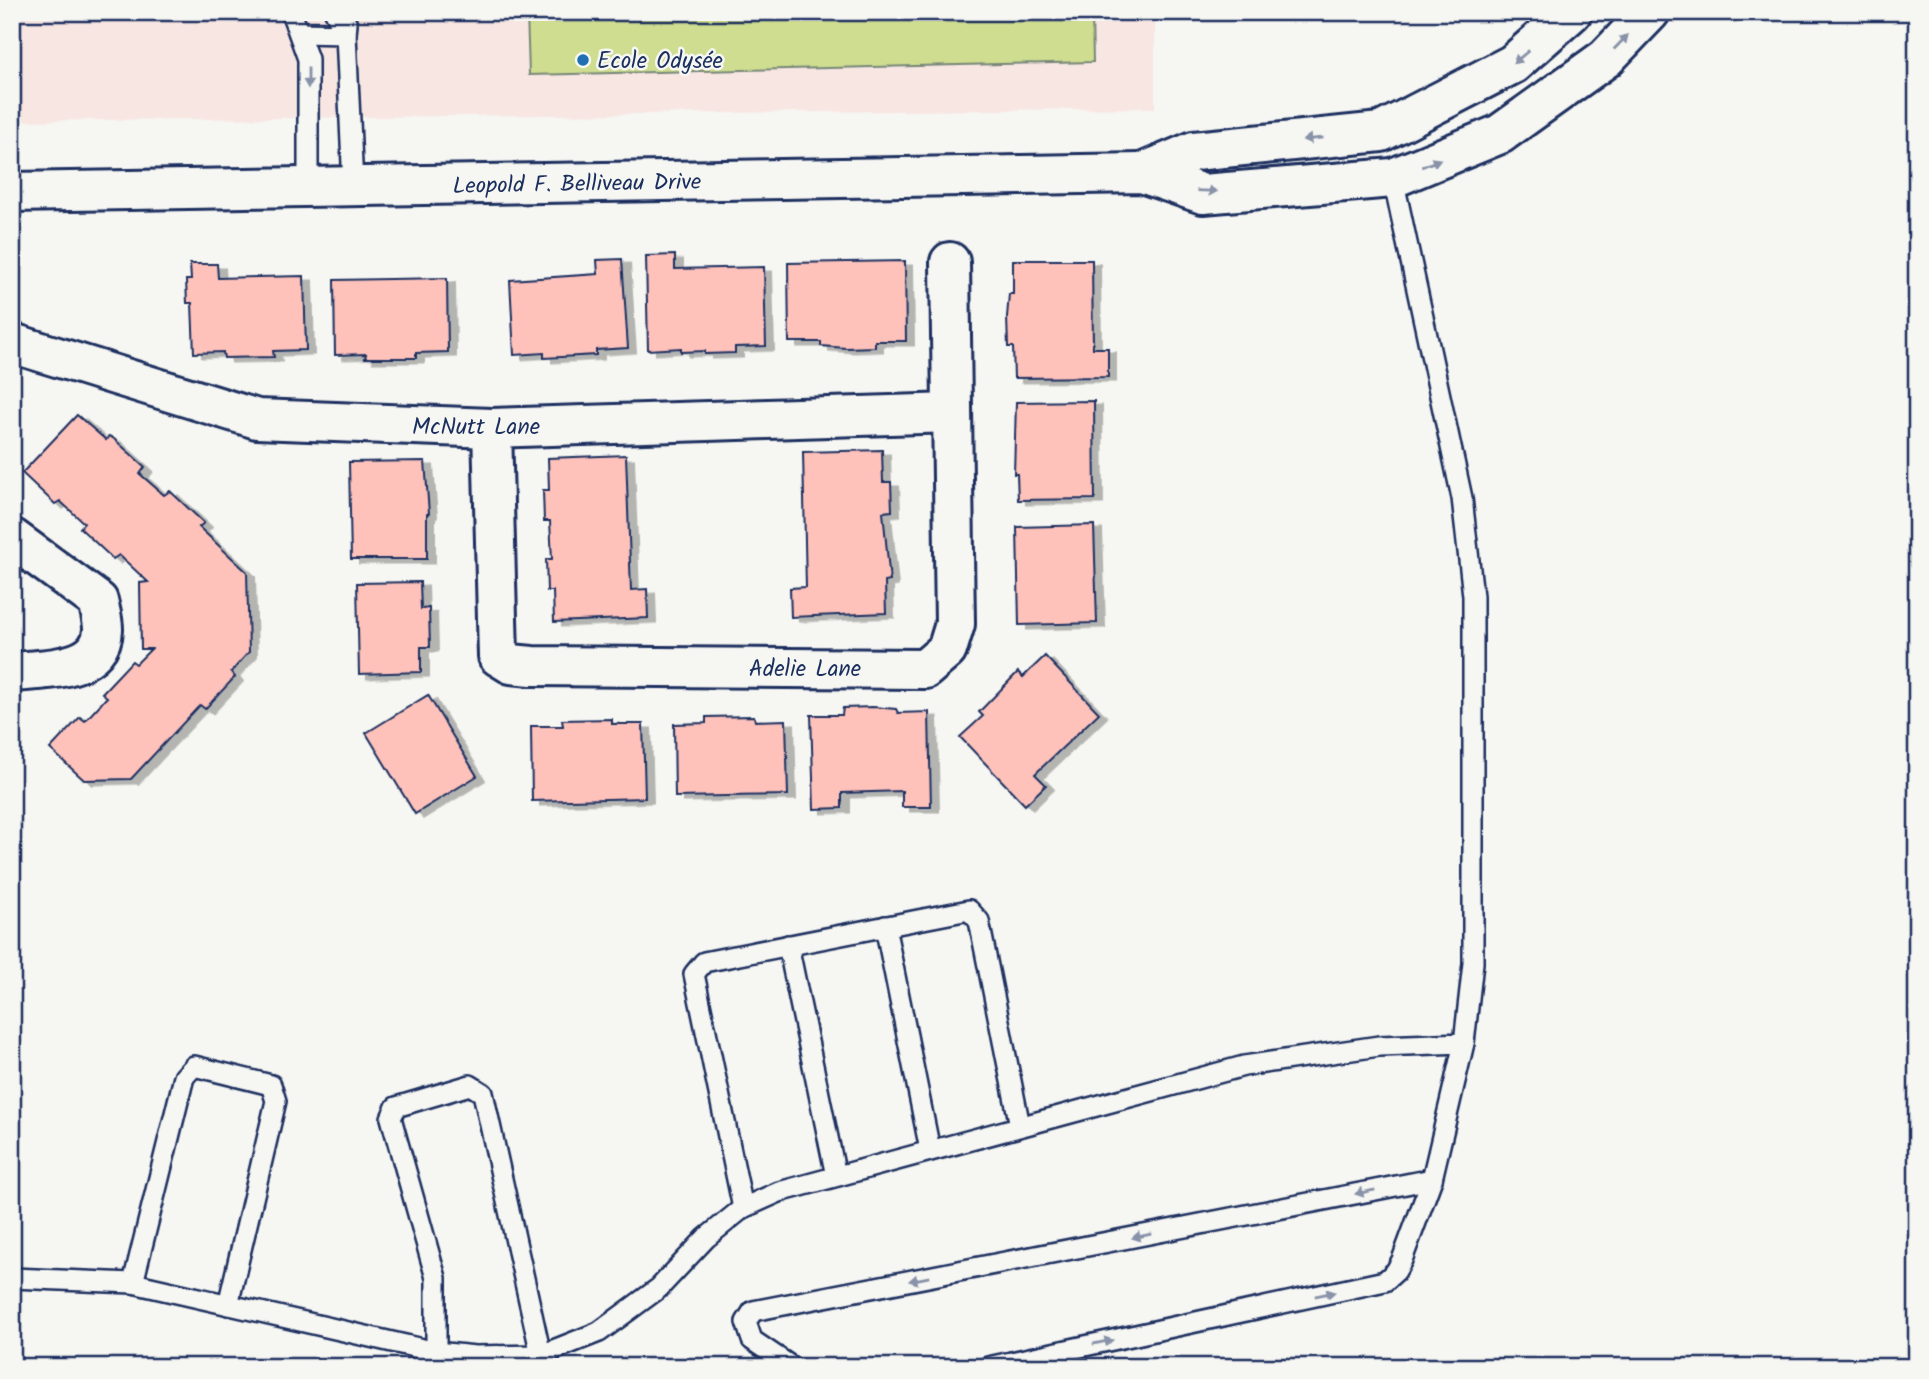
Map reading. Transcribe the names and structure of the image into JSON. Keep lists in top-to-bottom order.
{
  "streets": {
    "street": ["Leopold F. Belliveau Drive", "McNutt Lane", "Adelie Lane"]
  },
  "crossings": [
    ["McNutt Lane", "Adelie Lane"]
  ],
  "places": ["Ecole Odysée"]
}
